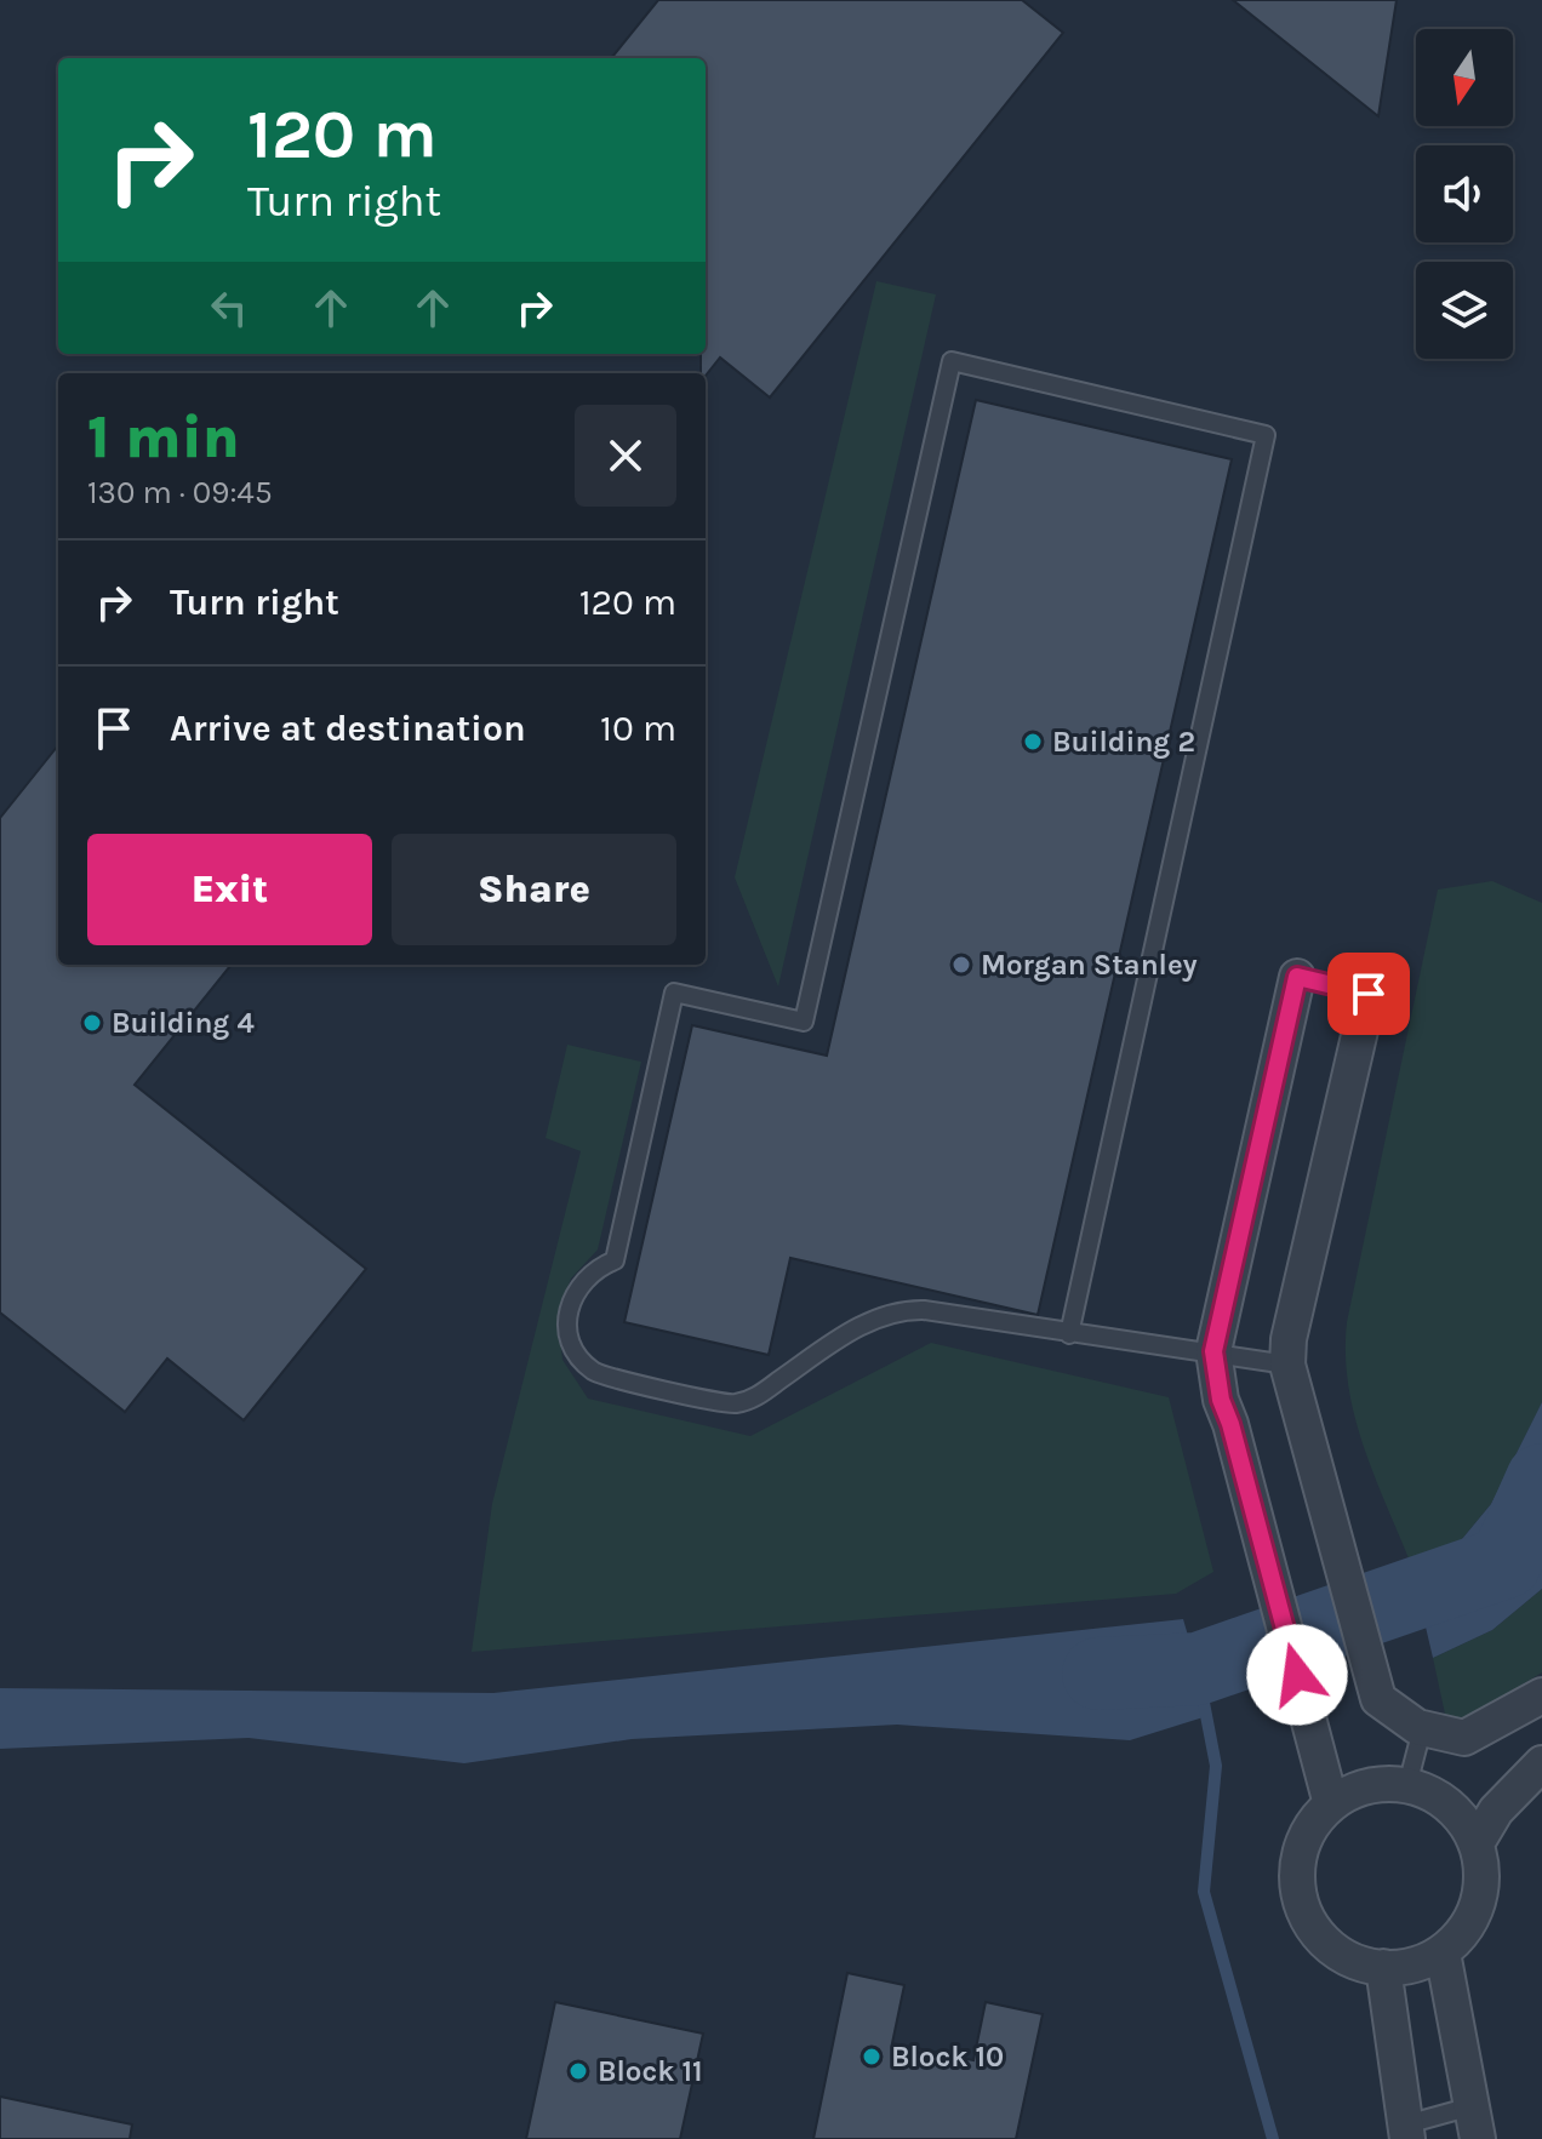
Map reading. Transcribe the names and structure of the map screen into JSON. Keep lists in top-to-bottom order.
{
  "places": [
    "Building 2",
    "Morgan Stanley",
    "Building 4",
    "Block 10",
    "Block 11"
  ],
  "north": "bottom",
  "page": {
    "turn": ["120 m", "Turn right"],
    "heading": ["1 min", "130 m · 09:45"],
    "list": [
      {
        "name": "Turn right",
        "value": "120 m"
      },
      {
        "name": "Arrive at destination",
        "value": "10 m"
      }
    ],
    "buttons": ["Exit", "Share"]
  }
}
